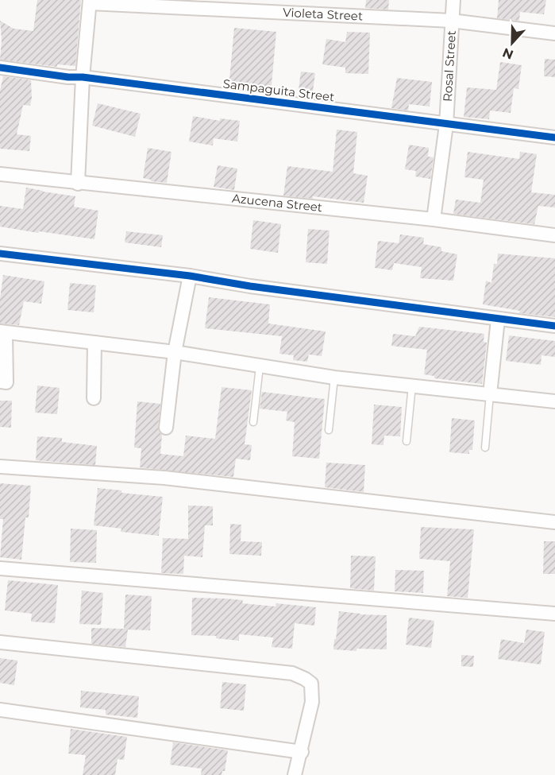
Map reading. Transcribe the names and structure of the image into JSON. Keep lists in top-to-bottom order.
{
  "streets": {
    "street": [
      "Violeta Street",
      "Rosal Street",
      "Sampaguita Street",
      "Azucena Street"
    ]
  },
  "crossings": [
    ["Violeta Street", "Rosal Street"],
    ["Rosal Street", "Sampaguita Street"],
    ["Rosal Street", "Azucena Street"]
  ],
  "north": "bottom"
}
